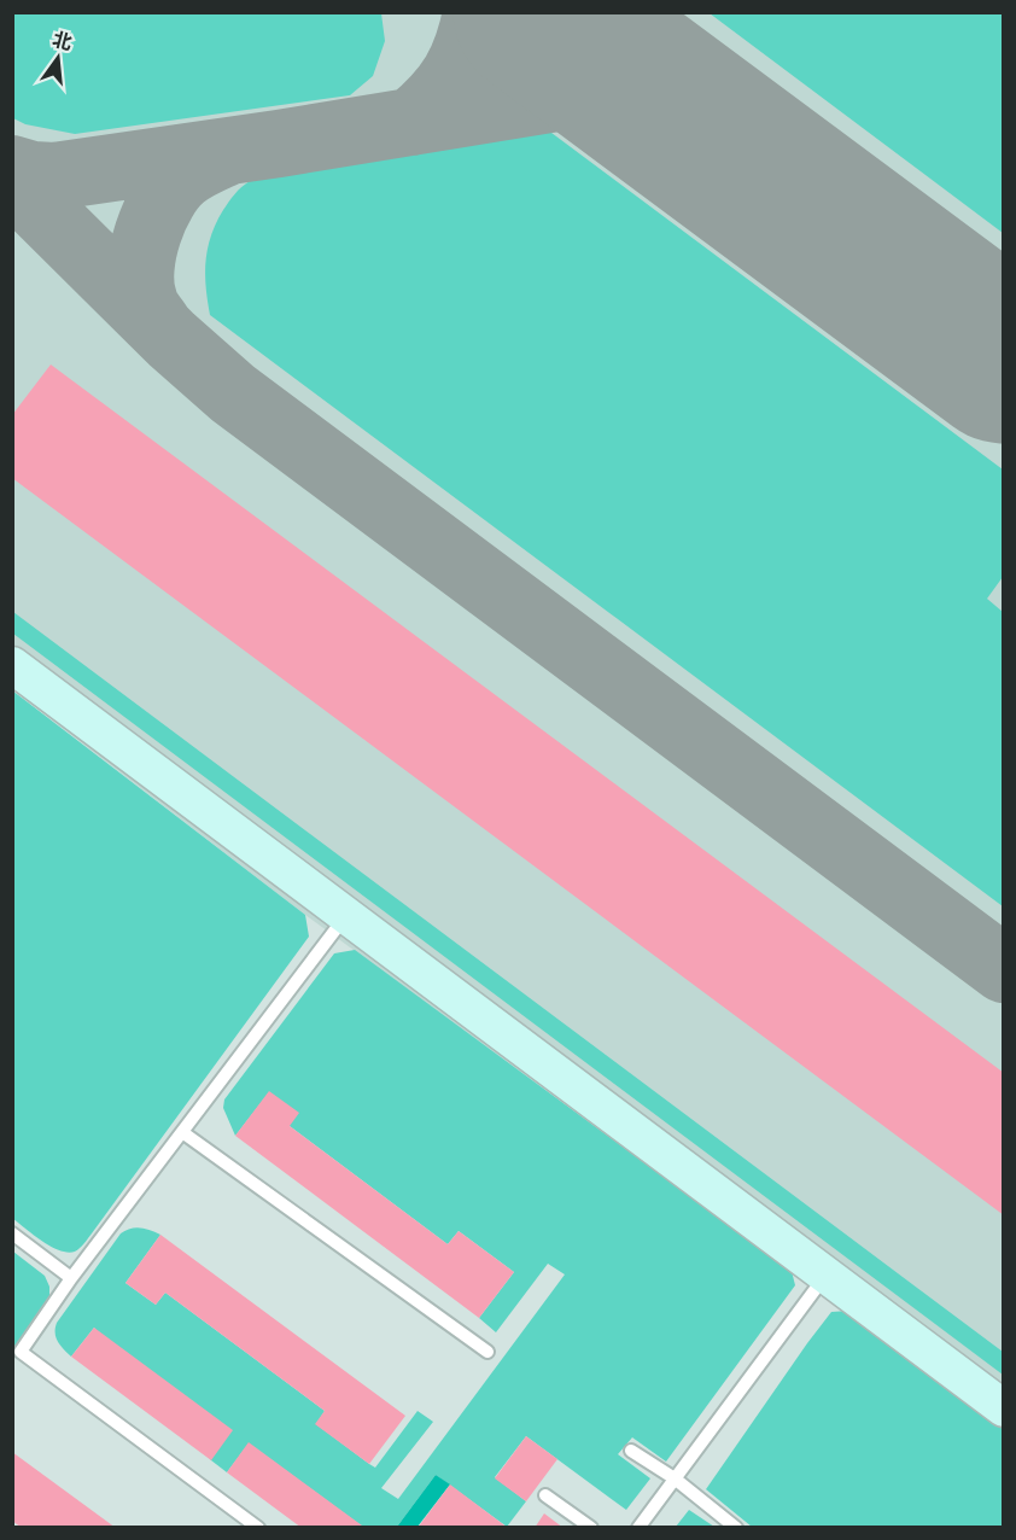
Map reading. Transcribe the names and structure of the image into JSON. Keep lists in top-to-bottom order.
{
  "north": "top"
}
